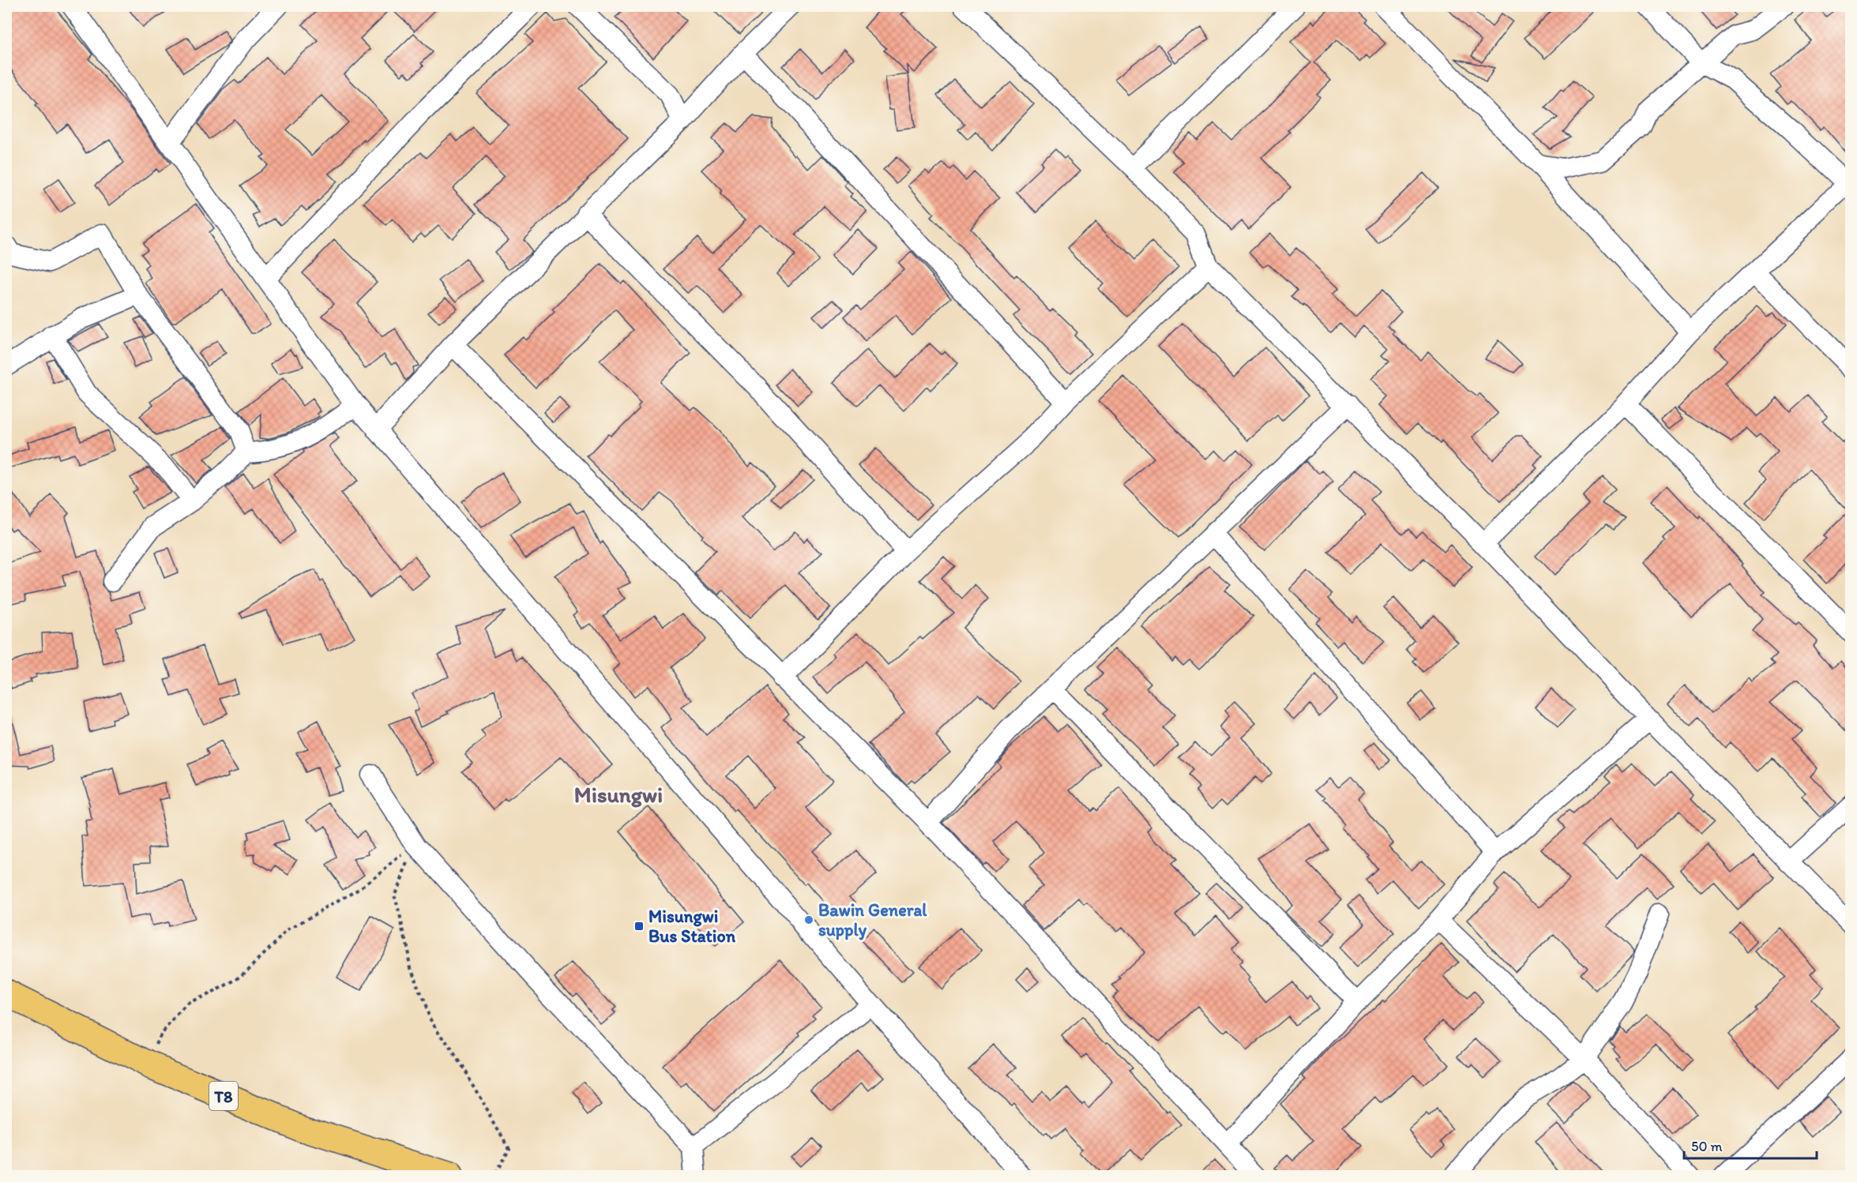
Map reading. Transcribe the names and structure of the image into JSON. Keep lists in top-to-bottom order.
{
  "streets": {
    "highway": ["T8"]
  },
  "districts": ["Misungwi"],
  "places": {
    "other": ["Bawin General supply"],
    "transit": ["Misungwi Bus Station"]
  },
  "scale_bar": "50 m"
}
